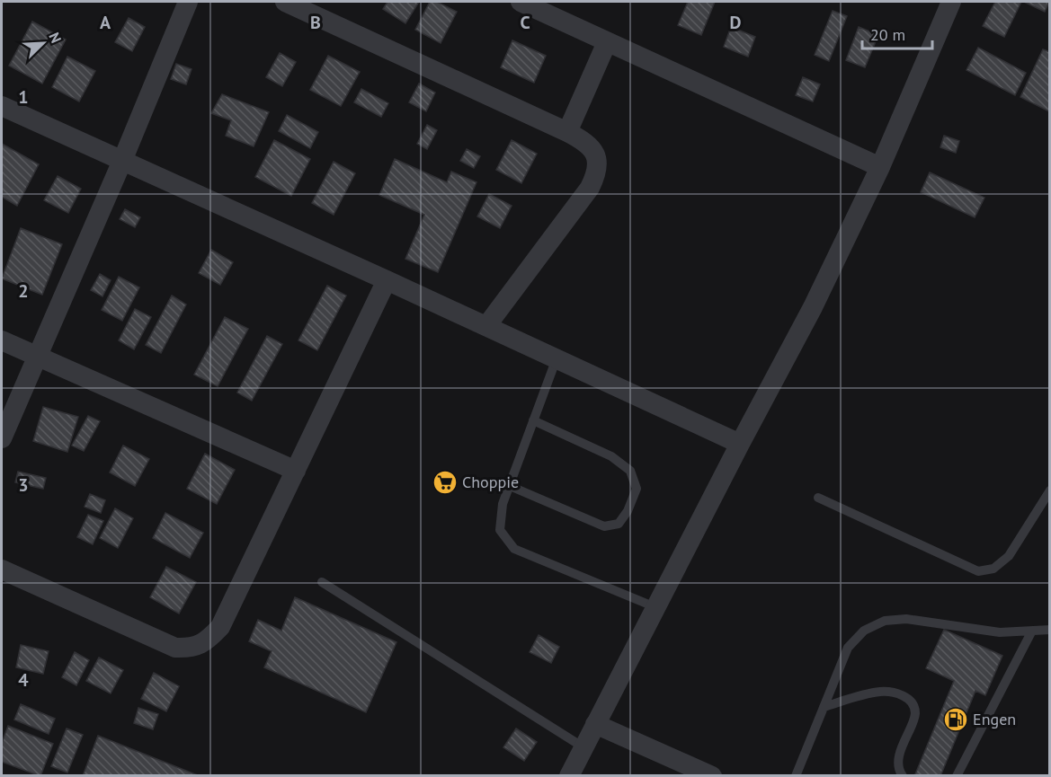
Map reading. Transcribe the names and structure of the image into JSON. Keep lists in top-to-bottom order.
{
  "places": {
    "supermarket": ["Choppie"],
    "fuel station": ["Engen"]
  },
  "scale_bar": "20 m",
  "north": "top right",
  "grid": {
    "columns": [
      "A",
      "B",
      "C",
      "D"
    ],
    "rows": [
      "1",
      "2",
      "3",
      "4"
    ]
  }
}
